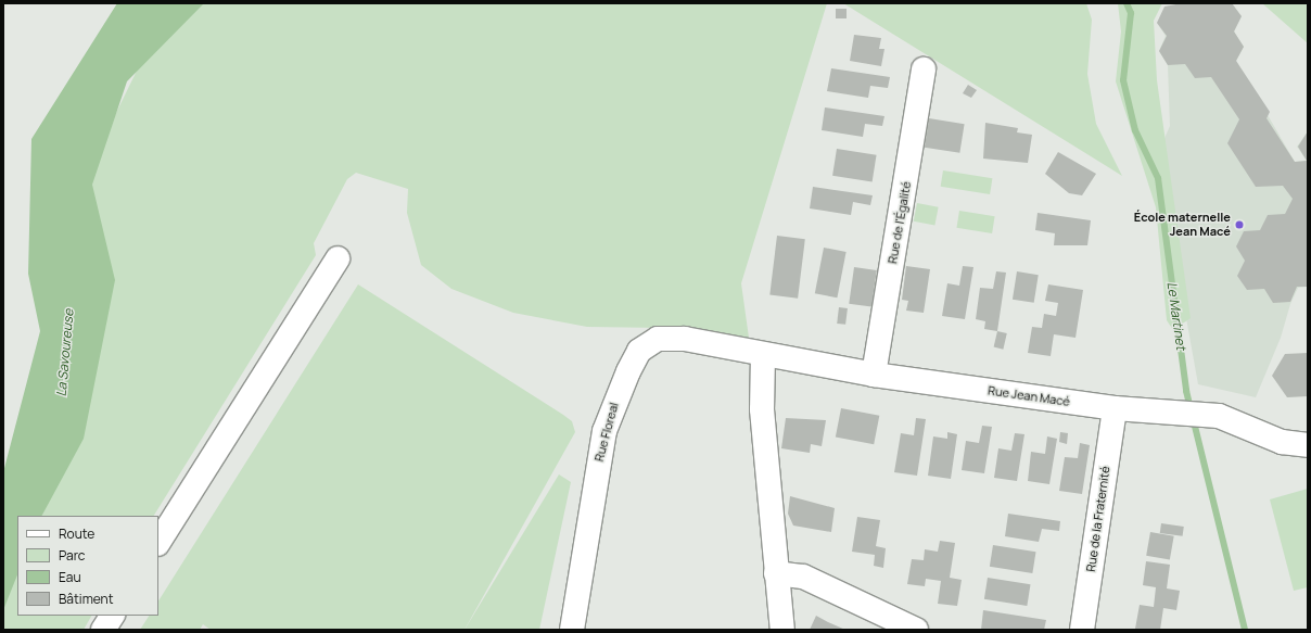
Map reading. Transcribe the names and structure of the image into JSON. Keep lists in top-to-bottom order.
{
  "streets": {
    "street": [
      "Rue de l'Égalité",
      "Rue Jean Macé",
      "Rue Floreal",
      "Rue de la Fraternité"
    ]
  },
  "crossings": [
    ["Rue de l'Égalité", "Rue Jean Macé"],
    ["Rue Jean Macé", "Rue Floreal"],
    ["Rue Jean Macé", "Rue de la Fraternité"]
  ],
  "water": ["Le Martinet", "La Savoureuse"],
  "places": ["École maternelle Jean Macé"],
  "legend": [
    "Route",
    "Parc",
    "Eau",
    "Bâtiment"
  ]
}
